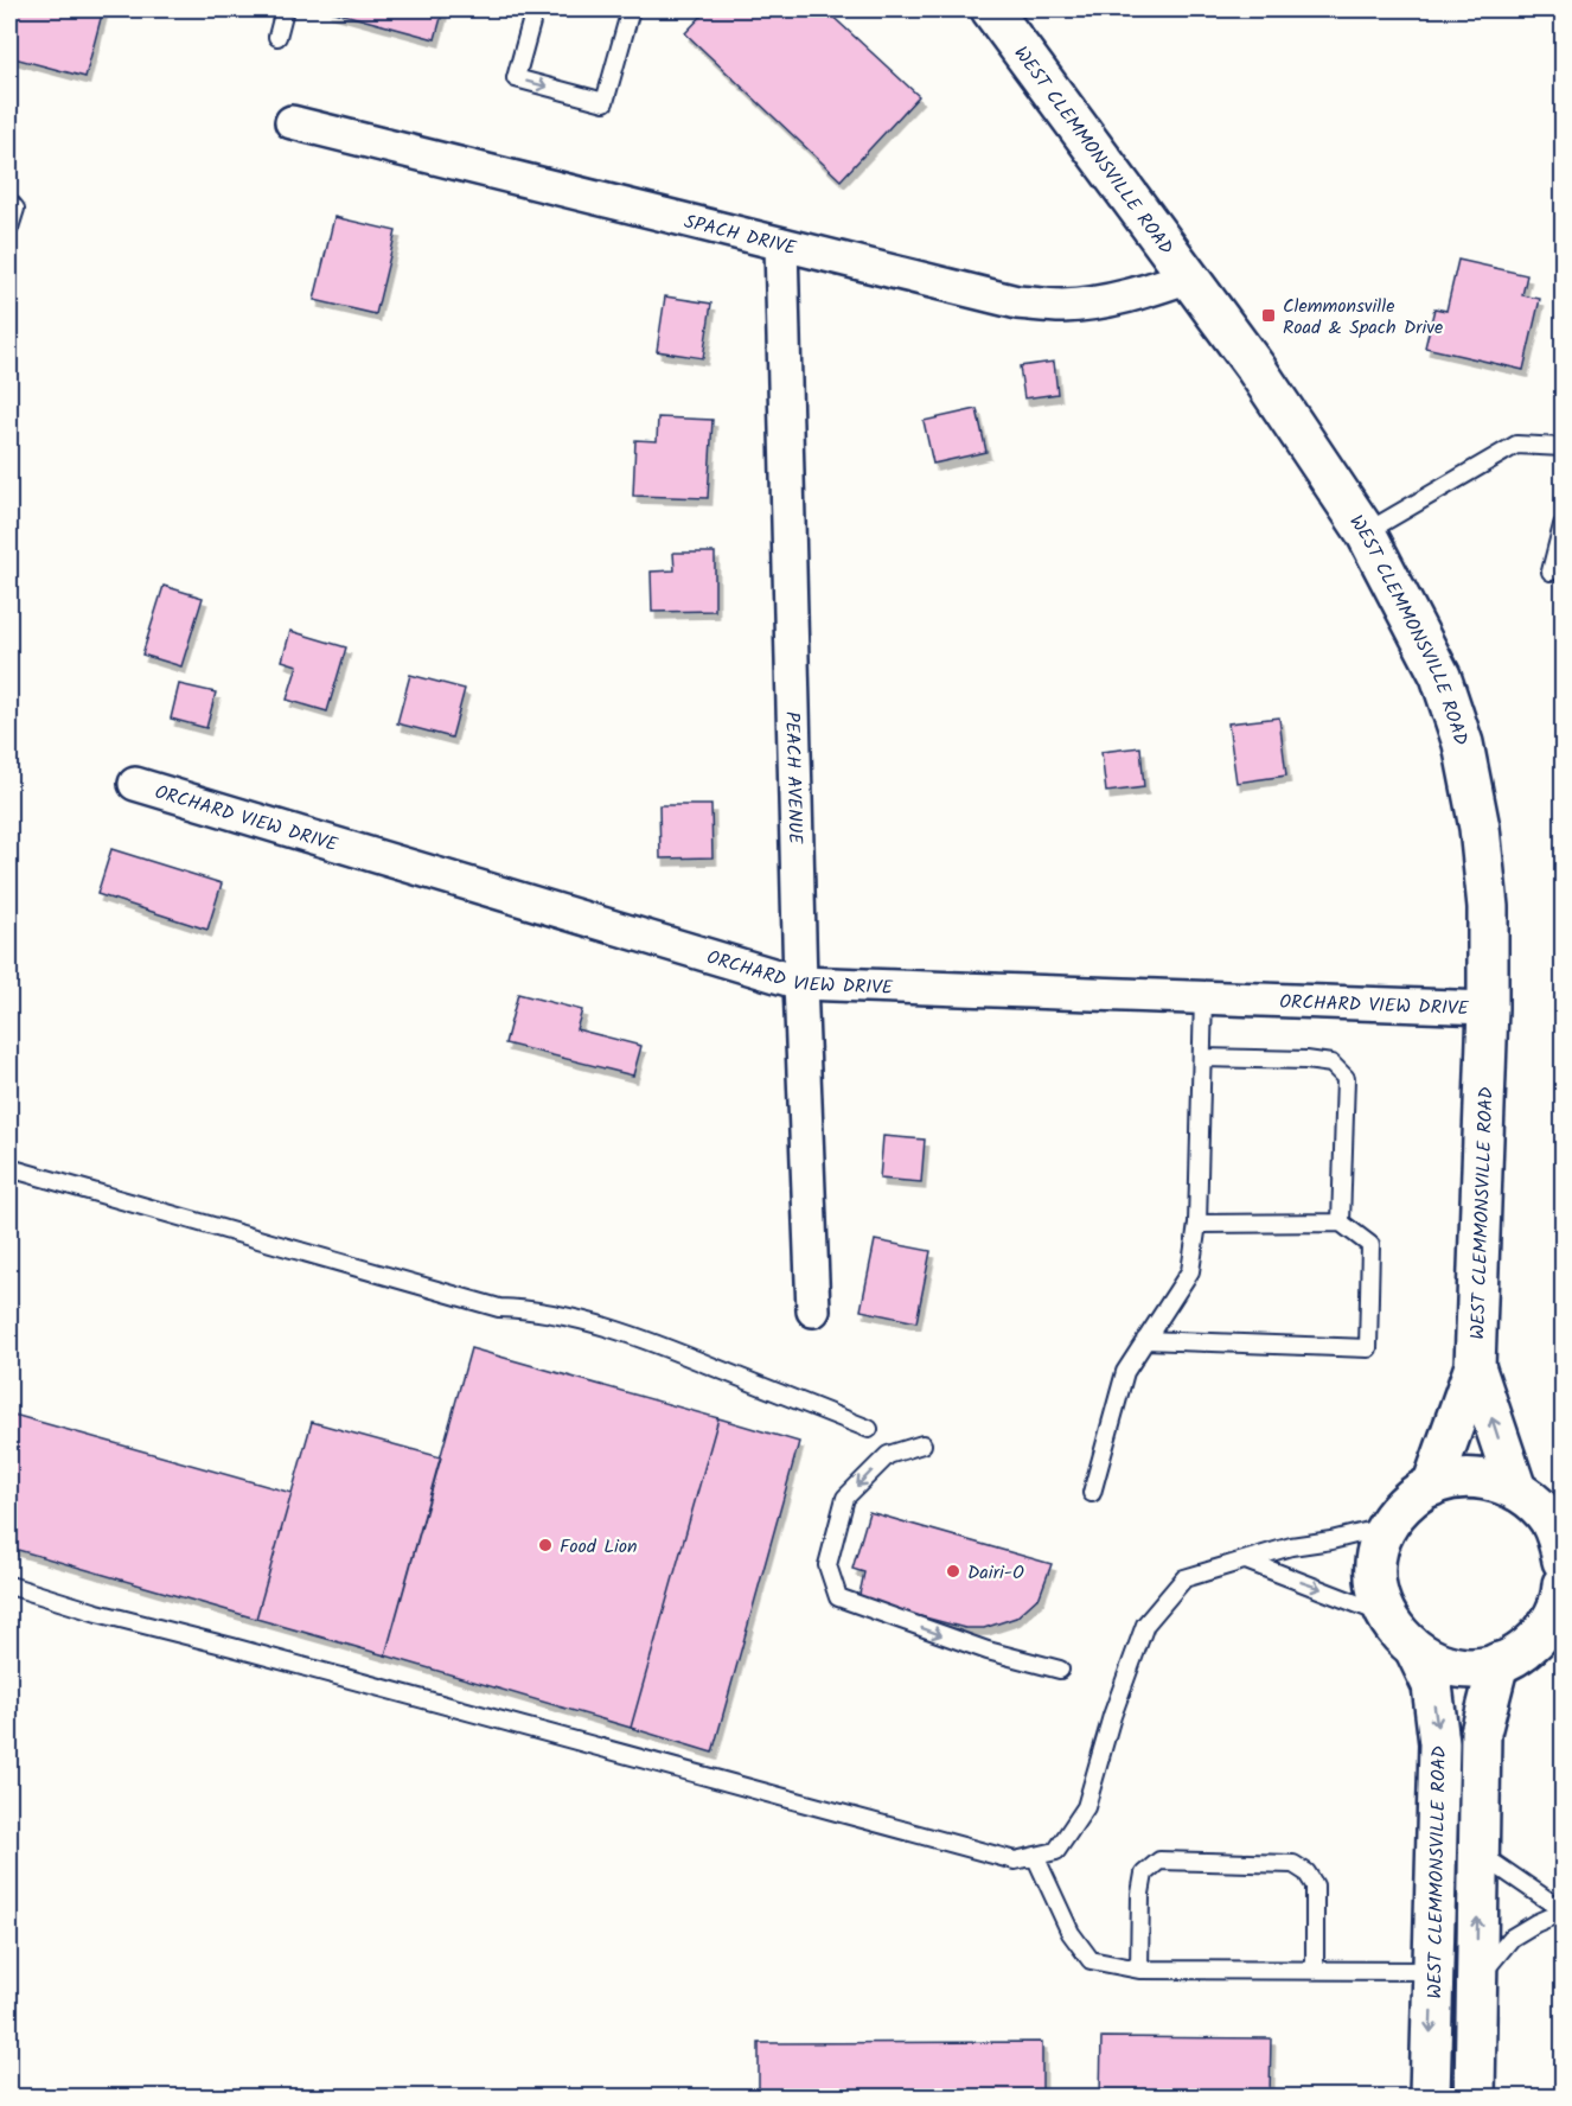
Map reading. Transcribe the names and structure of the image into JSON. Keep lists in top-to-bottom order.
{
  "streets": {
    "main road": ["WEST CLEMMONSVILLE ROAD"],
    "street": ["SPACH DRIVE", "PEACH AVENUE", "ORCHARD VIEW DRIVE"]
  },
  "crossings": [
    ["WEST CLEMMONSVILLE ROAD", "SPACH DRIVE"],
    ["WEST CLEMMONSVILLE ROAD", "ORCHARD VIEW DRIVE"],
    ["SPACH DRIVE", "PEACH AVENUE"],
    ["PEACH AVENUE", "ORCHARD VIEW DRIVE"]
  ],
  "places": {
    "transit": ["Clemmonsville Road & Spach Drive"],
    "other": ["Food Lion", "Dairi-O"]
  }
}
